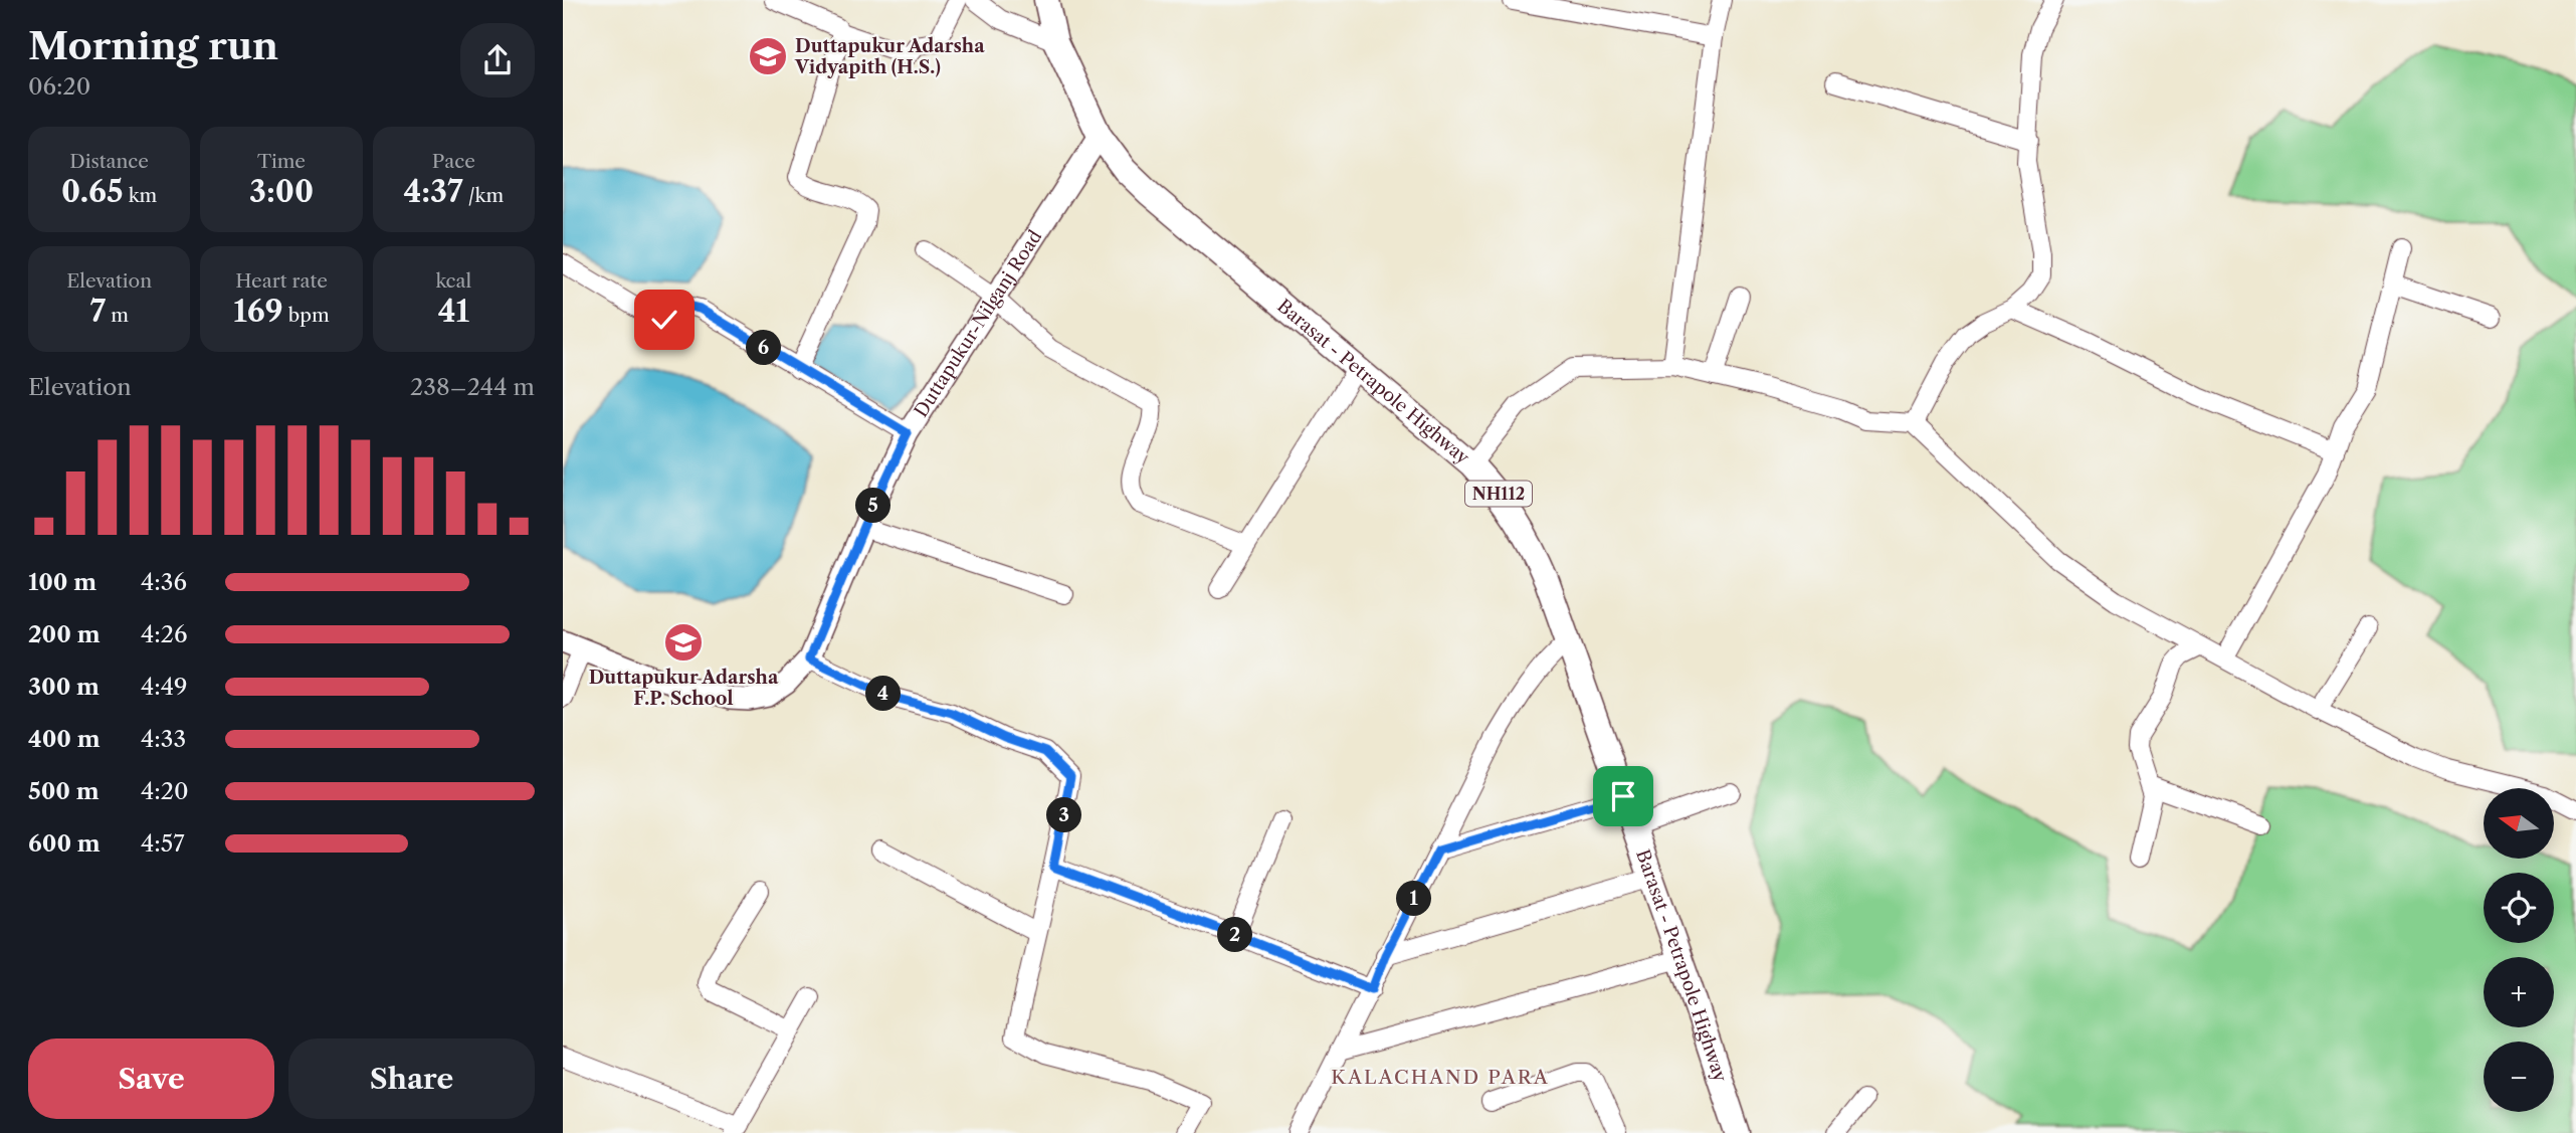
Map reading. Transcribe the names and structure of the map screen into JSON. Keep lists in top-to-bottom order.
{
  "streets": {
    "highway": ["Barasat - Petrapole Highway", "NH112"],
    "main road": ["Duttapukur-Nilganj Road"]
  },
  "crossings": [
    ["Duttapukur-Nilganj Road", "Barasat - Petrapole Highway"]
  ],
  "districts": ["KALACHAND PARA"],
  "places": {
    "school or university": ["Duttapukur Adarsha Vidyapith (H.S.)", "Duttapukur Adarsha F.P. School"]
  },
  "north": "left",
  "page": {
    "heading": ["Morning run", "06:20"],
    "stats": [
      ["Distance", "0.65 km"],
      ["Time", "3:00"],
      ["Pace", "4:37 /km"],
      ["Elevation", "7 m"],
      ["Heart rate", "169 bpm"],
      ["kcal", "41"]
    ],
    "pins": [
      "6",
      "5",
      "4",
      "3",
      "1",
      "2"
    ],
    "chart": ["Elevation", "238–244 m"],
    "list": [
      {
        "name": "100 m",
        "note": "4:36"
      },
      {
        "name": "200 m",
        "note": "4:26"
      },
      {
        "name": "300 m",
        "note": "4:49"
      },
      {
        "name": "400 m",
        "note": "4:33"
      },
      {
        "name": "500 m",
        "note": "4:20"
      },
      {
        "name": "600 m",
        "note": "4:57"
      }
    ],
    "map_buttons": ["+", "−"],
    "buttons": ["Save", "Share"]
  }
}
